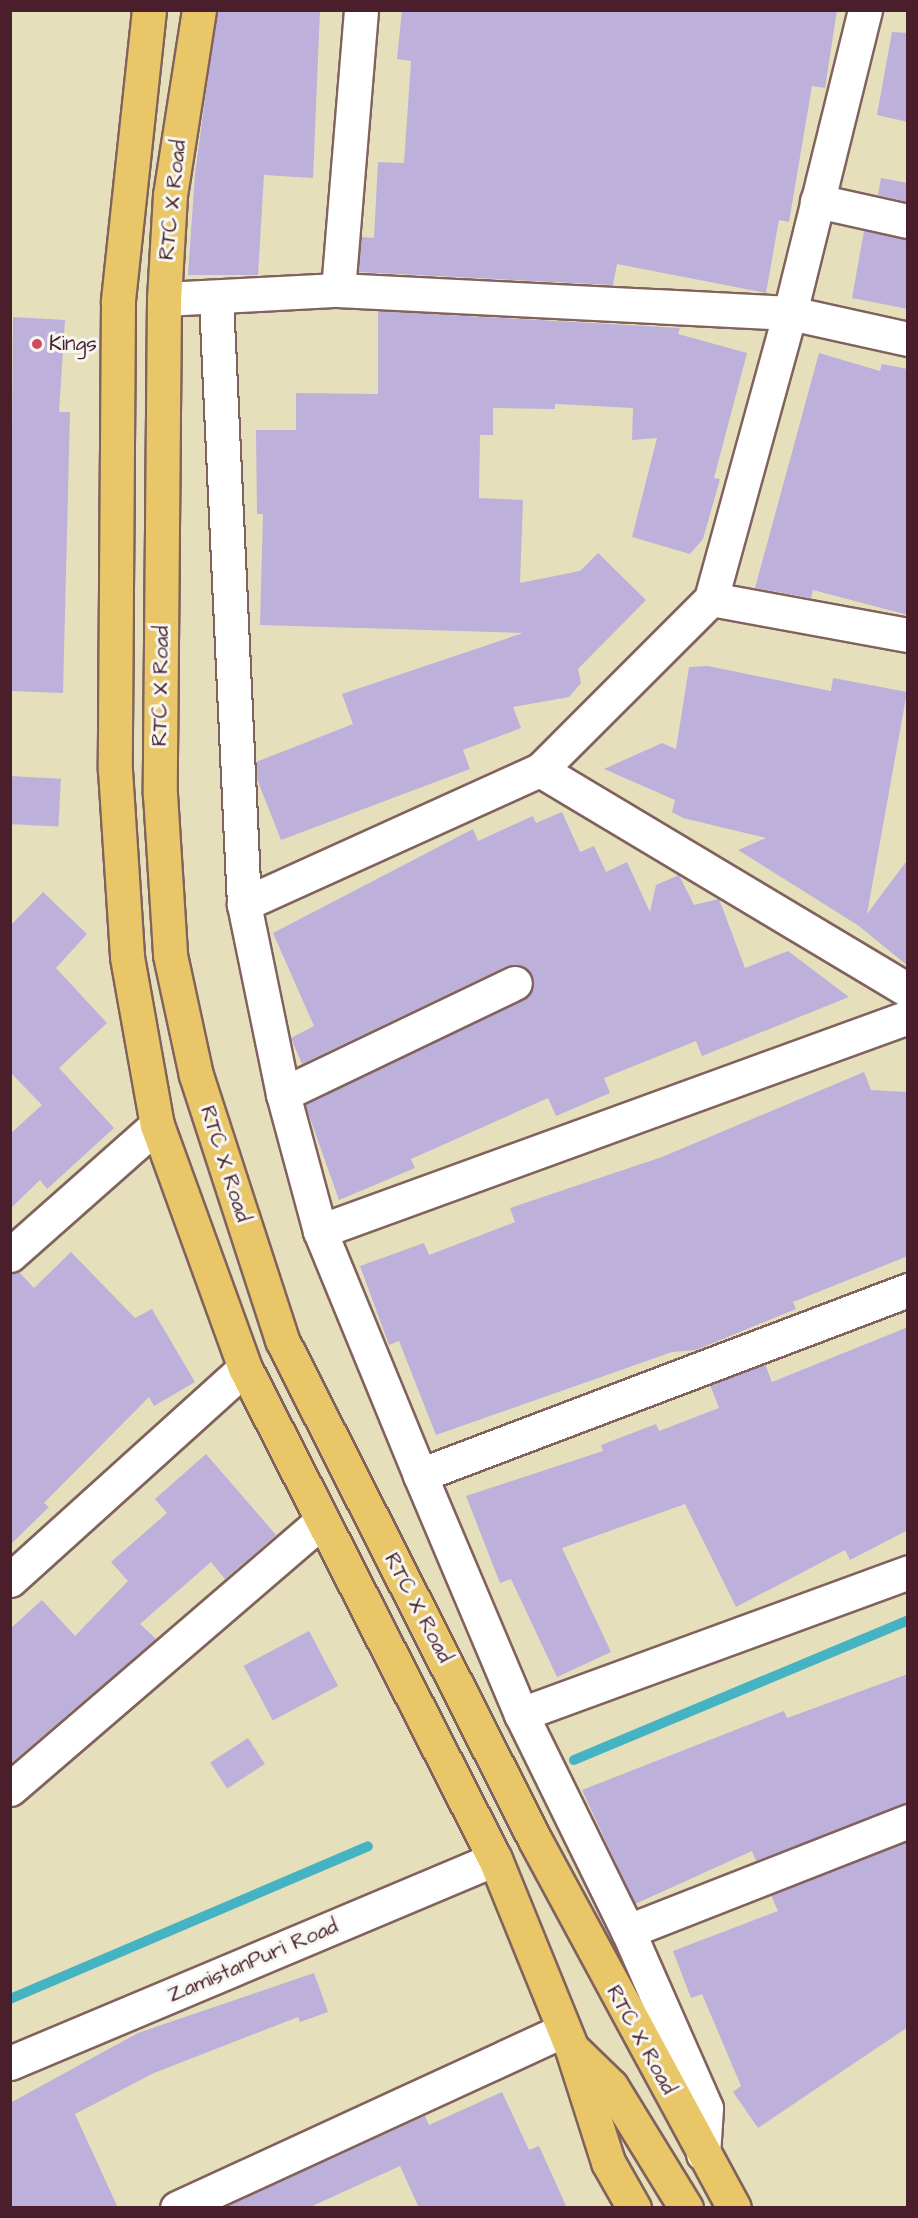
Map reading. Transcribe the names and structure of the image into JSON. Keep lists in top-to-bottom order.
{
  "streets": {
    "main road": ["RTC X Road"],
    "street": ["ZamistanPuri Road"]
  },
  "crossings": [
    ["RTC X Road", "ZamistanPuri Road"]
  ],
  "places": ["Kings"]
}
